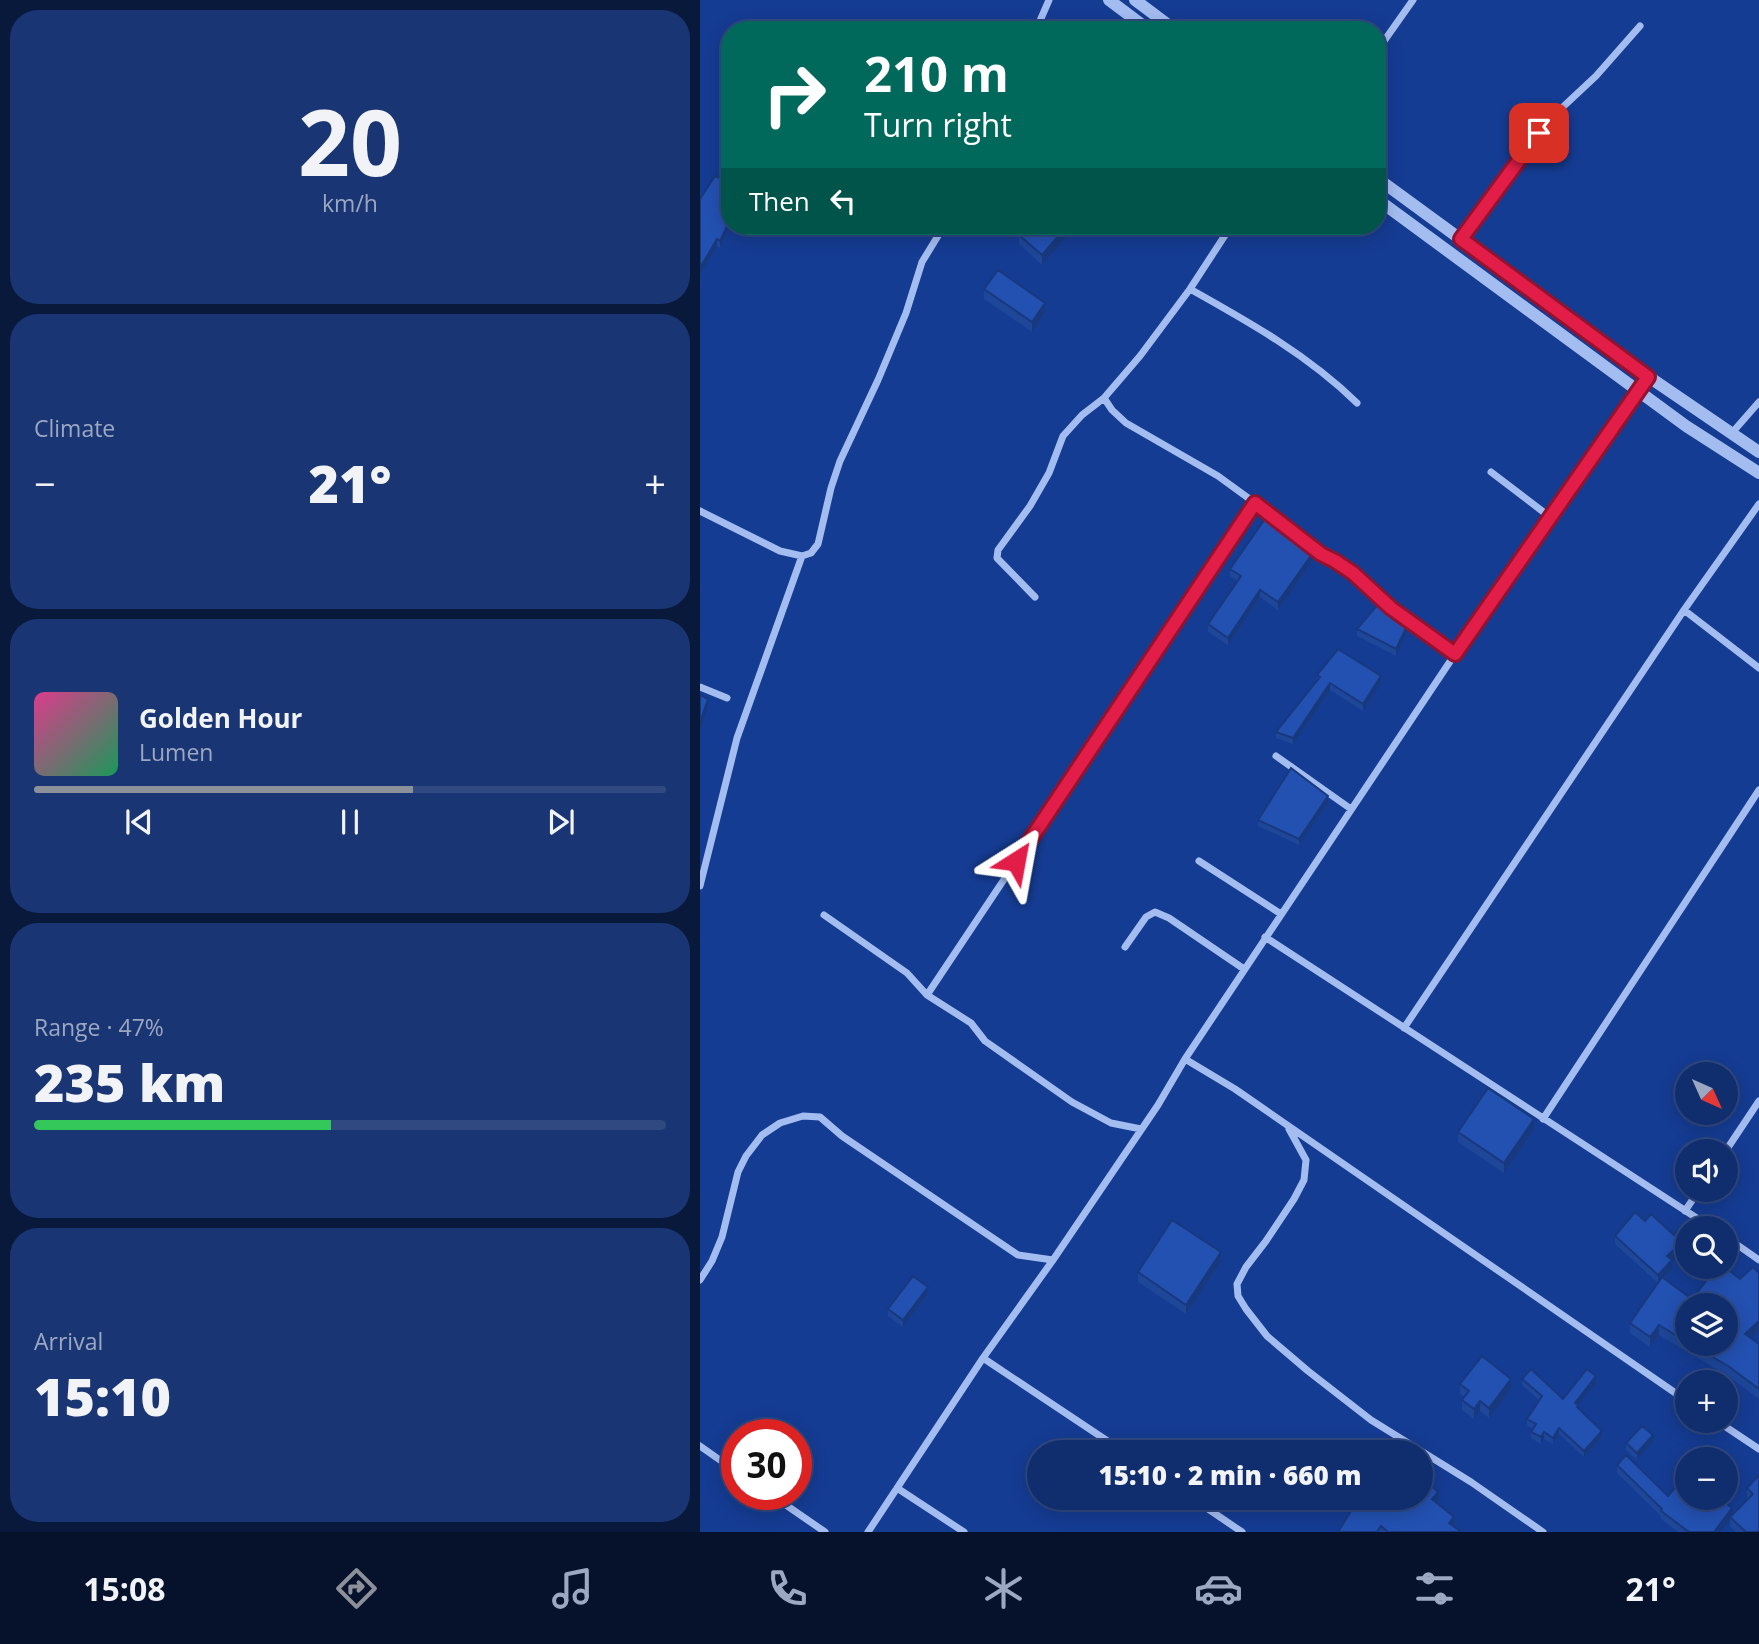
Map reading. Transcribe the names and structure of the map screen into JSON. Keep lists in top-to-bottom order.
{
  "north": "bottom right",
  "page": {
    "tile": [
      ["20", "km/h"],
      "Climate",
      ["Range · 47%", "235 km"],
      ["Arrival", "15:10"]
    ],
    "turn": ["210 m", "Turn right"],
    "then": "Then",
    "heat": ["−", "21°", "+"],
    "song": ["Golden Hour", "Lumen"],
    "map_buttons": ["+", "−"],
    "limit": "30",
    "trip": "15:10 · 2 min · 660 m",
    "tabs": ["15:08", "21°"]
  }
}
